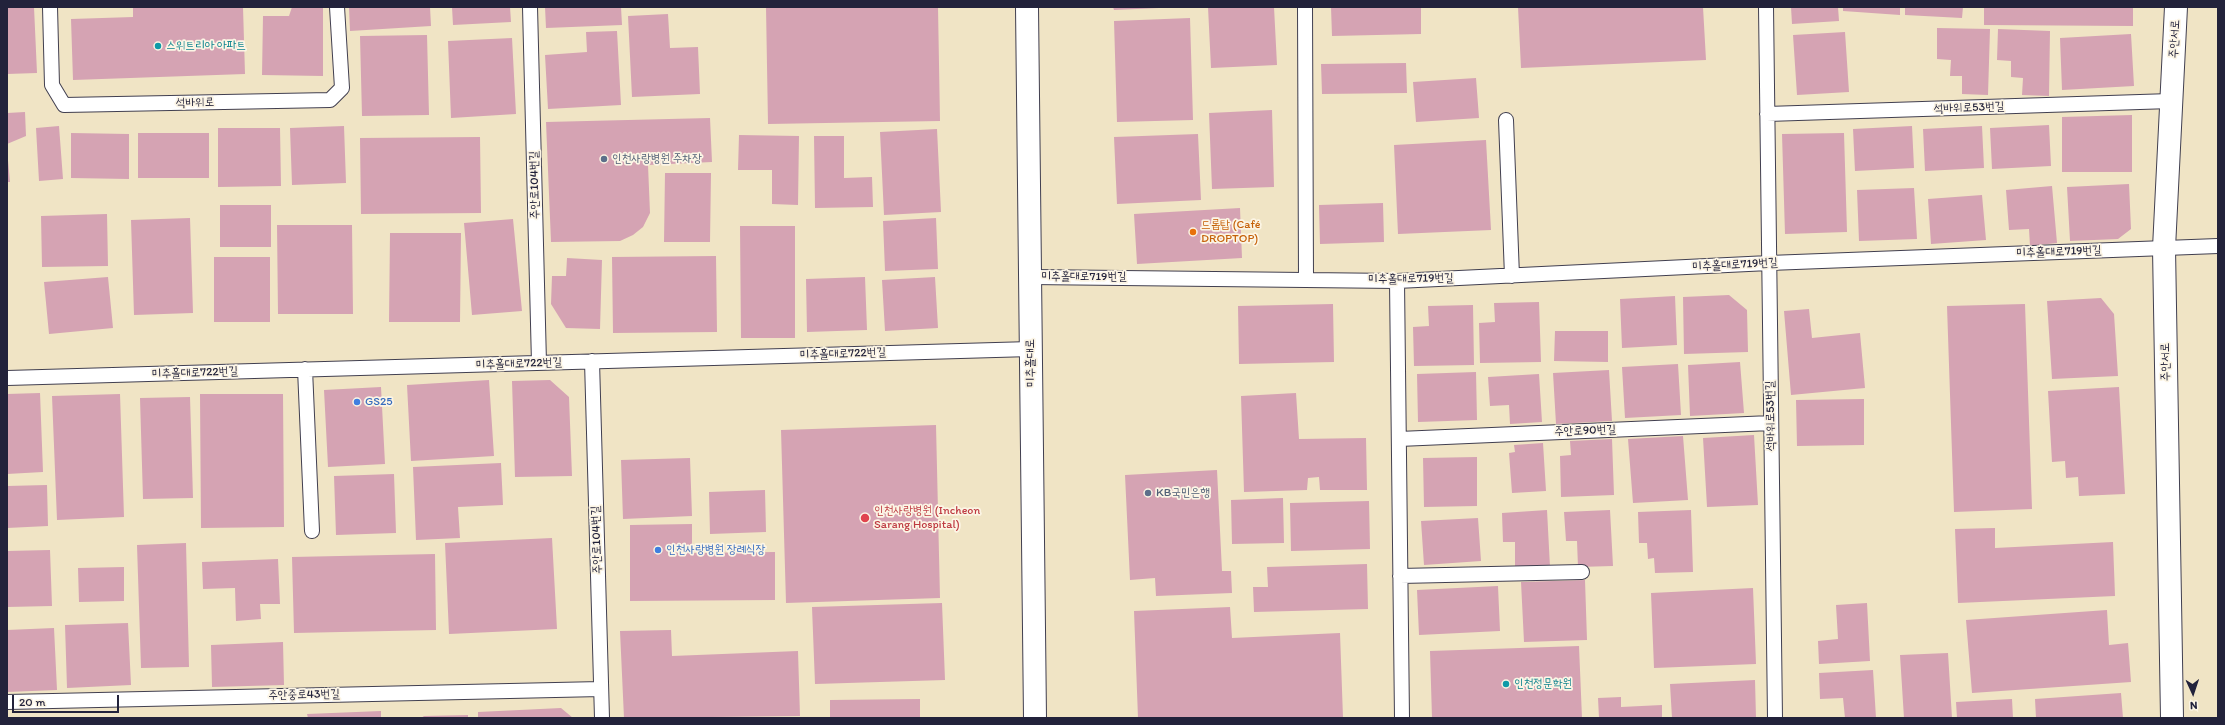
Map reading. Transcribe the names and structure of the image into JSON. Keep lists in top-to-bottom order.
{
  "streets": {
    "main road": ["주안서로", "미추홀대로"],
    "lane": [
      "석바위로",
      "석바위로53번길",
      "주안로104번길",
      "미추홀대로719번길",
      "미추홀대로722번길",
      "주안로90번길",
      "주안중로43번길"
    ]
  },
  "crossings": [
    ["주안서로", "석바위로53번길"],
    ["주안서로", "미추홀대로719번길"],
    ["석바위로53번길", "미추홀대로719번길"],
    ["석바위로53번길", "주안로90번길"],
    ["주안로104번길", "미추홀대로722번길"],
    ["주안로104번길", "주안중로43번길"],
    ["미추홀대로719번길", "미추홀대로"],
    ["미추홀대로722번길", "미추홀대로"]
  ],
  "places": [
    "스위트리아 아파트",
    "인천사랑병원 주차장",
    "드롭탑 (Café DROPTOP)",
    "GS25",
    "KB국민은행",
    "인천사랑병원 (Incheon Sarang Hospital)",
    "인천사랑병원 장례식장",
    "인천정문학원"
  ],
  "scale_bar": "20 m",
  "north": "bottom"
}
